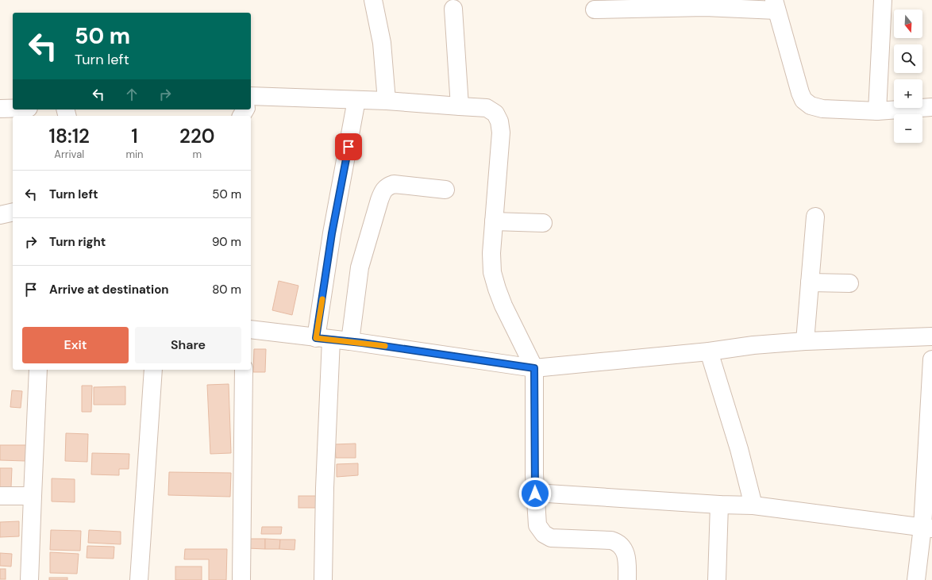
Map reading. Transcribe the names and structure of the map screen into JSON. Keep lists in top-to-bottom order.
{
  "north": "bottom",
  "page": {
    "map_buttons": ["+", "−"],
    "turn": ["50 m", "Turn left"],
    "eta": [
      "18:12",
      "Arrival",
      "1",
      "min",
      "220",
      "m"
    ],
    "list": [
      {
        "name": "Turn left",
        "value": "50 m"
      },
      {
        "name": "Turn right",
        "value": "90 m"
      },
      {
        "name": "Arrive at destination",
        "value": "80 m"
      }
    ],
    "buttons": ["Exit", "Share"]
  }
}
